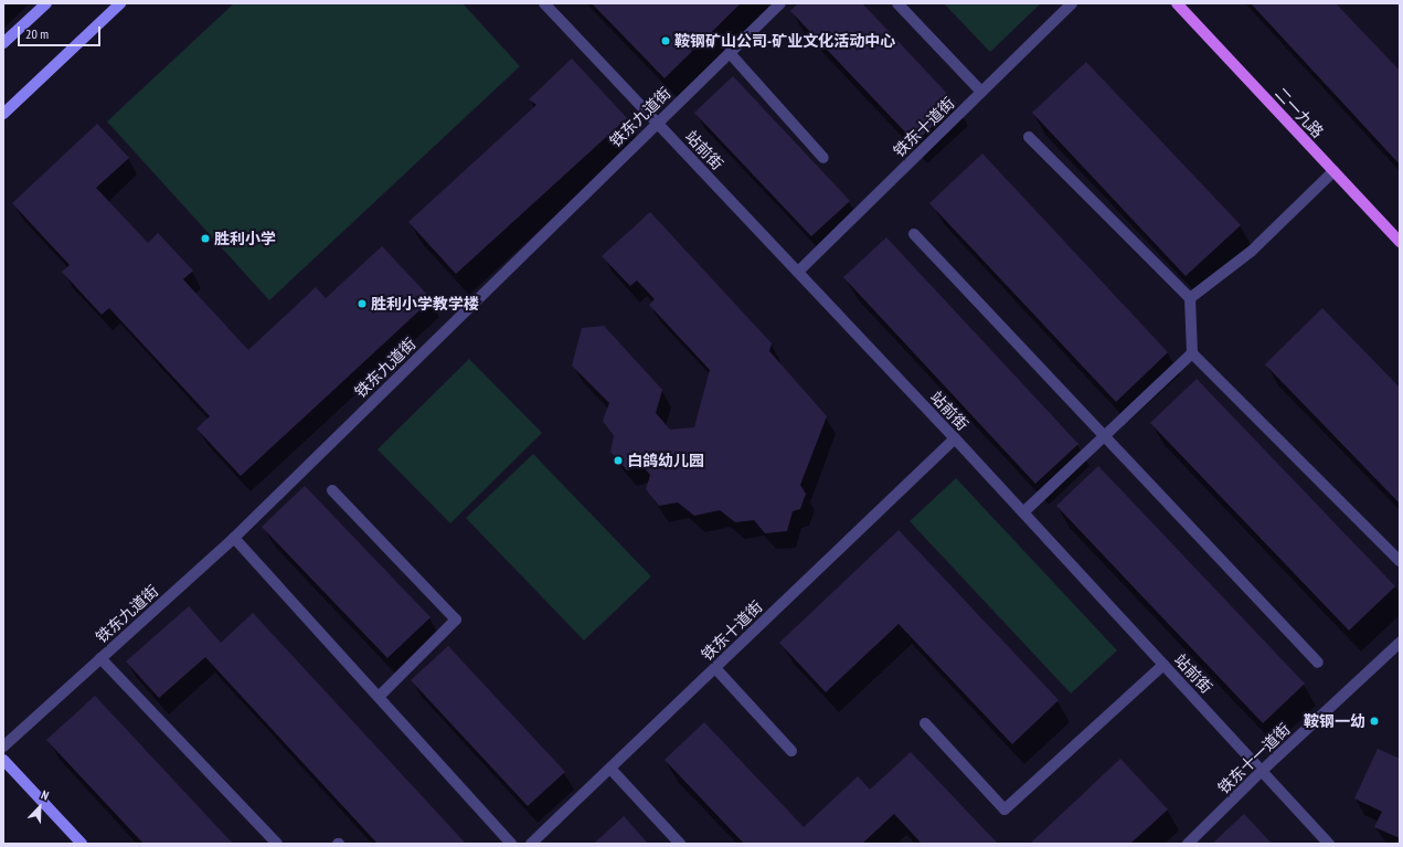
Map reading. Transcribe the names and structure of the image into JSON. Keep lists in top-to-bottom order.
{
  "streets": {
    "main road": ["二一九路"],
    "street": [
      "铁东九道街",
      "铁东十道街",
      "站前街",
      "铁东十一道街"
    ]
  },
  "crossings": [
    ["铁东九道街", "站前街"],
    ["铁东十道街", "站前街"],
    ["站前街", "铁东十一道街"]
  ],
  "places": [
    "鞍钢矿山公司-矿业文化活动中心",
    "胜利小学",
    "胜利小学教学楼",
    "白鸽幼儿园",
    "鞍钢一幼"
  ],
  "scale_bar": "20 m",
  "north": "top right"
}
